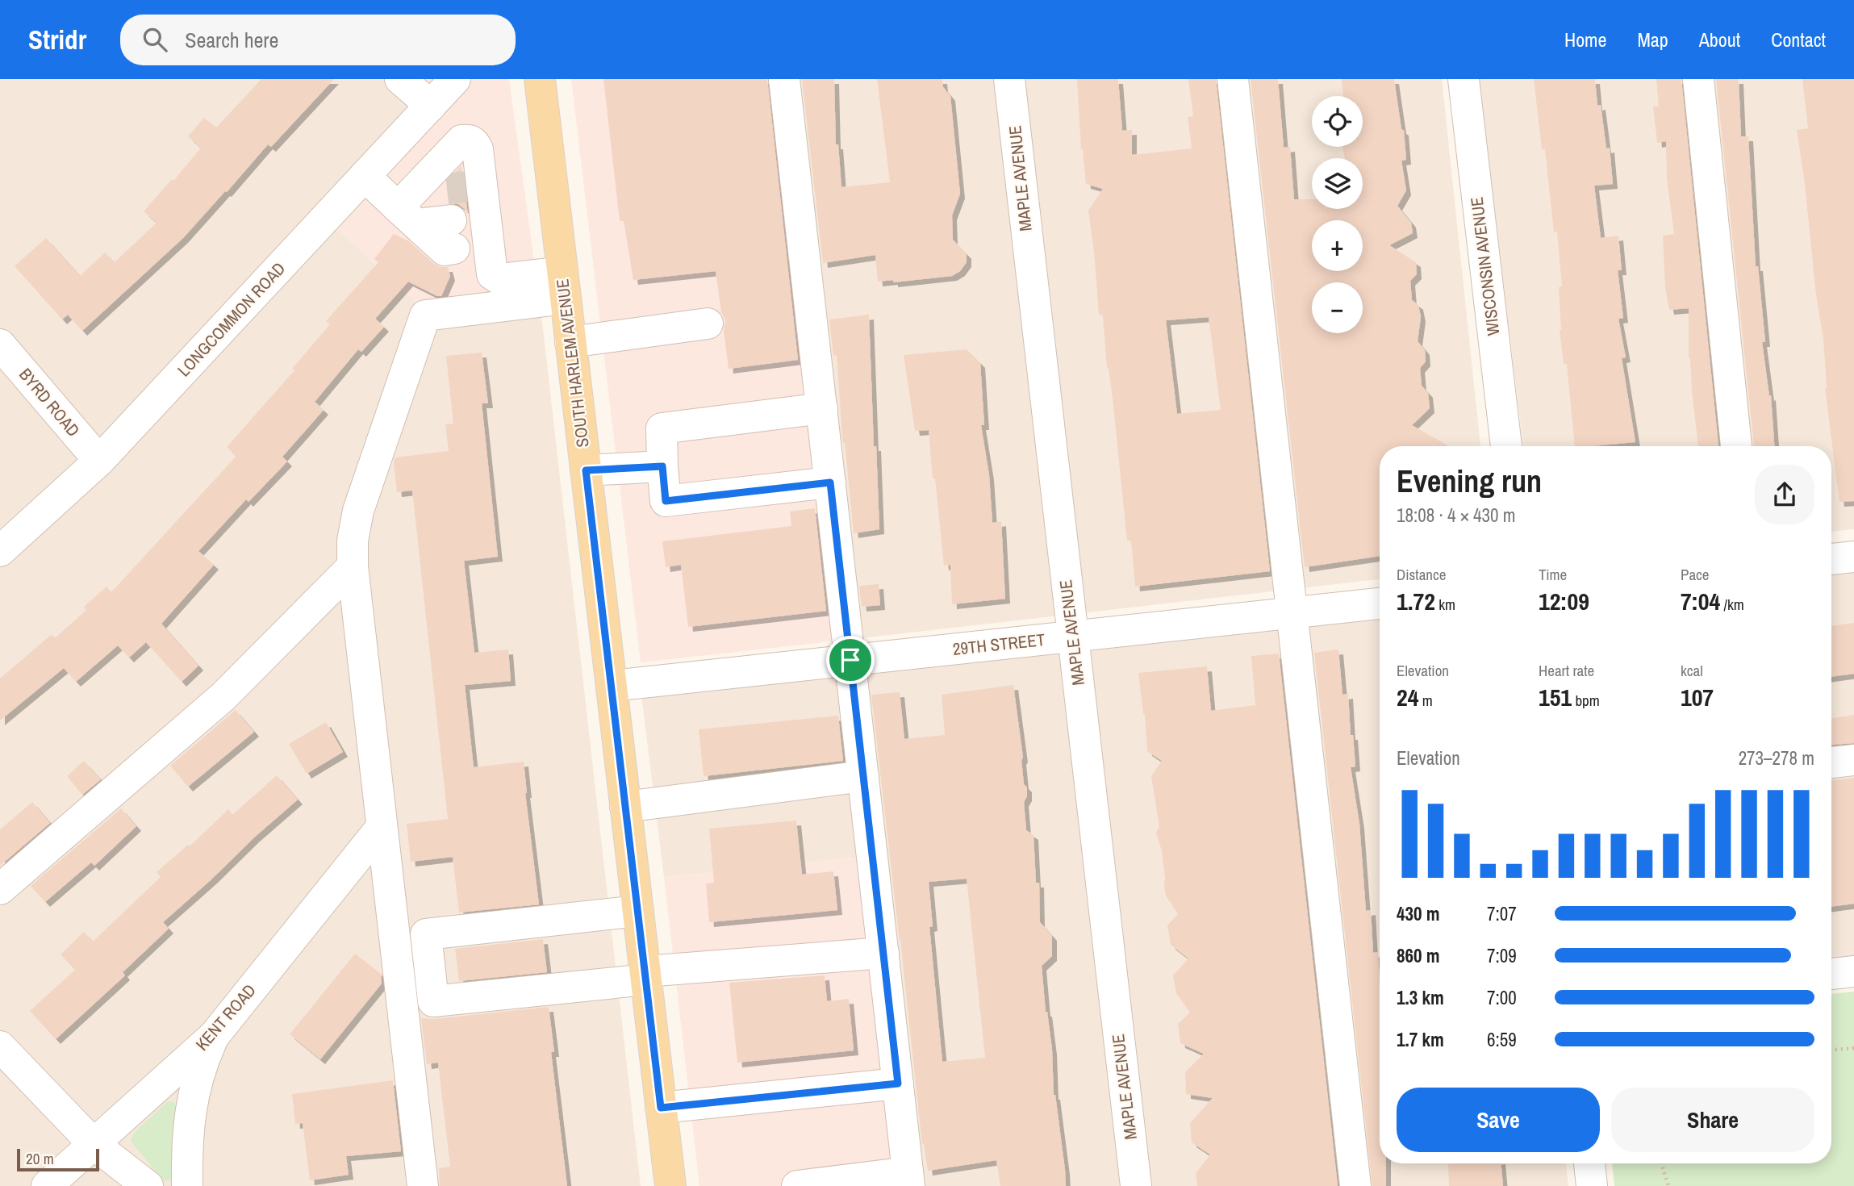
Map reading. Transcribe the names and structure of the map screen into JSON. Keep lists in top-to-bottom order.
{
  "streets": {
    "main road": ["SOUTH HARLEM AVENUE"],
    "street": [
      "MAPLE AVENUE",
      "WISCONSIN AVENUE",
      "LONGCOMMON ROAD",
      "BYRD ROAD",
      "29TH STREET",
      "KENT ROAD"
    ]
  },
  "crossings": [
    ["MAPLE AVENUE", "29TH STREET"],
    ["LONGCOMMON ROAD", "BYRD ROAD"],
    ["SOUTH HARLEM AVENUE", "29TH STREET"]
  ],
  "scale_bar": "20 m",
  "page": {
    "header": "Stridr",
    "search": "Search here",
    "nav": [
      "Home",
      "Map",
      "About",
      "Contact"
    ],
    "map_buttons": ["+", "−"],
    "heading": ["Evening run", "18:08 · 4 × 430 m"],
    "stats": [
      ["Distance", "1.72 km"],
      ["Time", "12:09"],
      ["Pace", "7:04 /km"],
      ["Elevation", "24 m"],
      ["Heart rate", "151 bpm"],
      ["kcal", "107"]
    ],
    "chart": ["Elevation", "273–278 m"],
    "list": [
      {
        "name": "430 m",
        "note": "7:07"
      },
      {
        "name": "860 m",
        "note": "7:09"
      },
      {
        "name": "1.3 km",
        "note": "7:00"
      },
      {
        "name": "1.7 km",
        "note": "6:59"
      }
    ],
    "buttons": ["Save", "Share"],
    "scale": "20 m"
  }
}
